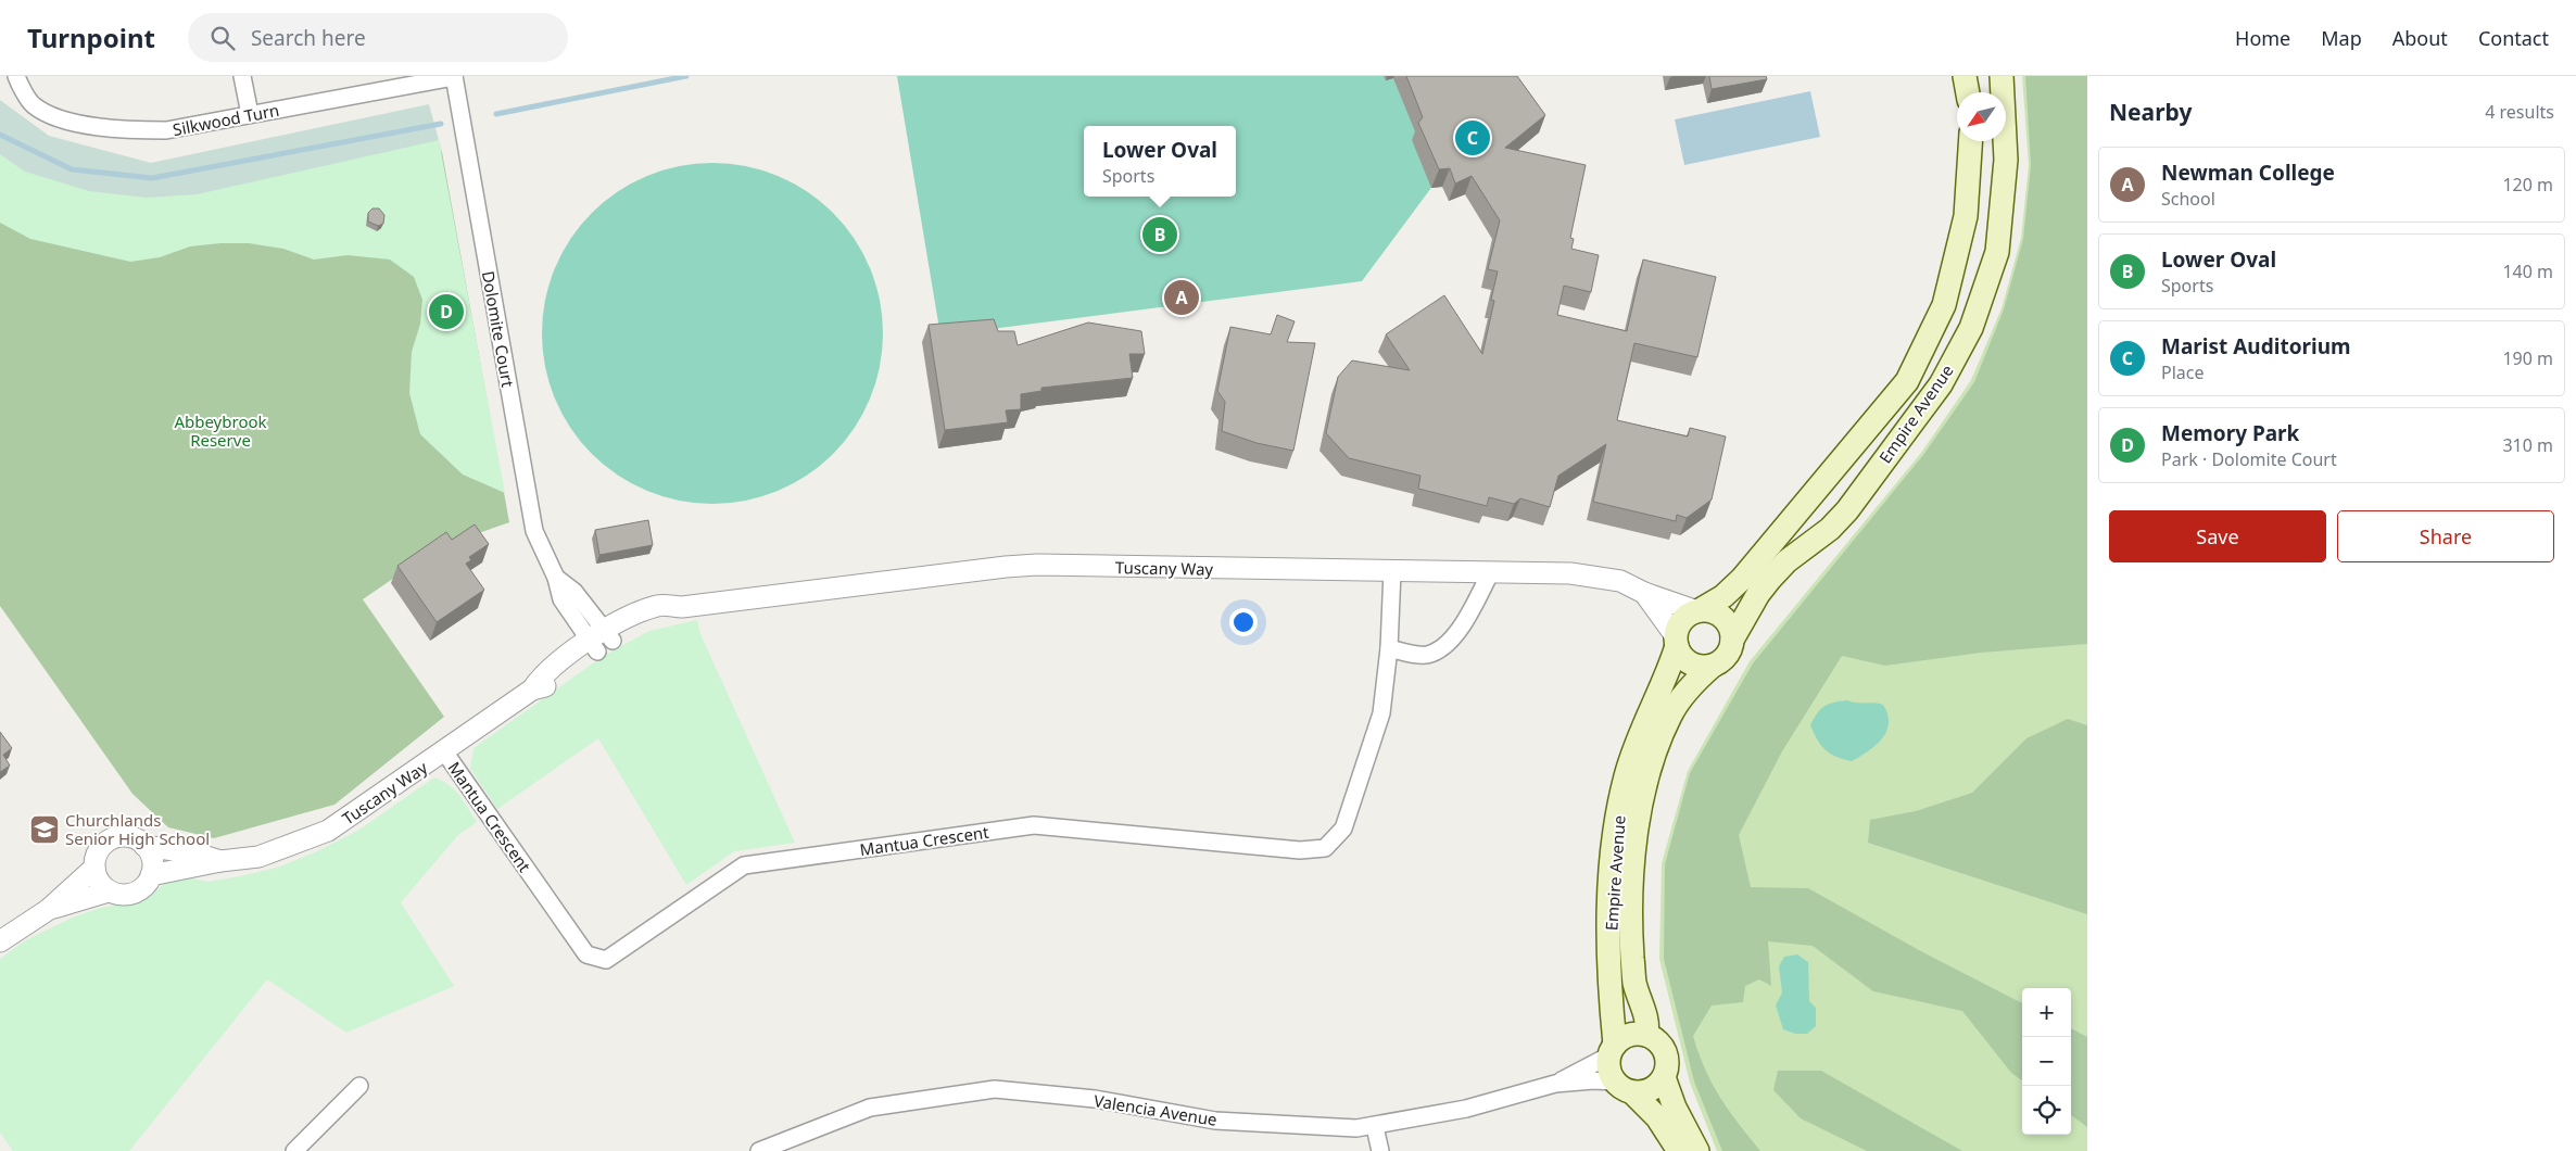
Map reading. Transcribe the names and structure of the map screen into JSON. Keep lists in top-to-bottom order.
{
  "streets": {
    "main road": ["Empire Avenue"],
    "street": [
      "Silkwood Turn",
      "Dolomite Court",
      "Tuscany Way",
      "Mantua Crescent",
      "Valencia Avenue"
    ]
  },
  "crossings": [
    ["Silkwood Turn", "Dolomite Court"],
    ["Dolomite Court", "Tuscany Way"],
    ["Empire Avenue", "Tuscany Way"],
    ["Empire Avenue", "Valencia Avenue"],
    ["Tuscany Way", "Mantua Crescent"]
  ],
  "parks": ["Abbeybrook Reserve"],
  "places": {
    "school or university": ["Churchlands Senior High School"]
  },
  "north": "bottom left",
  "page": {
    "header": "Turnpoint",
    "search": "Search here",
    "nav": [
      "Home",
      "Map",
      "About",
      "Contact"
    ],
    "heading": ["Nearby", "4 results"],
    "pins": [
      "C",
      "B",
      "A",
      "D"
    ],
    "popup": ["Lower Oval", "Sports"],
    "list": [
      {
        "mark": "A",
        "name": "Newman College",
        "note": "School",
        "value": "120 m"
      },
      {
        "mark": "B",
        "name": "Lower Oval",
        "note": "Sports",
        "value": "140 m"
      },
      {
        "mark": "C",
        "name": "Marist Auditorium",
        "note": "Place",
        "value": "190 m"
      },
      {
        "mark": "D",
        "name": "Memory Park",
        "note": "Park · Dolomite Court",
        "value": "310 m"
      }
    ],
    "buttons": ["Save", "Share"],
    "map_buttons": ["+", "−"]
  }
}
